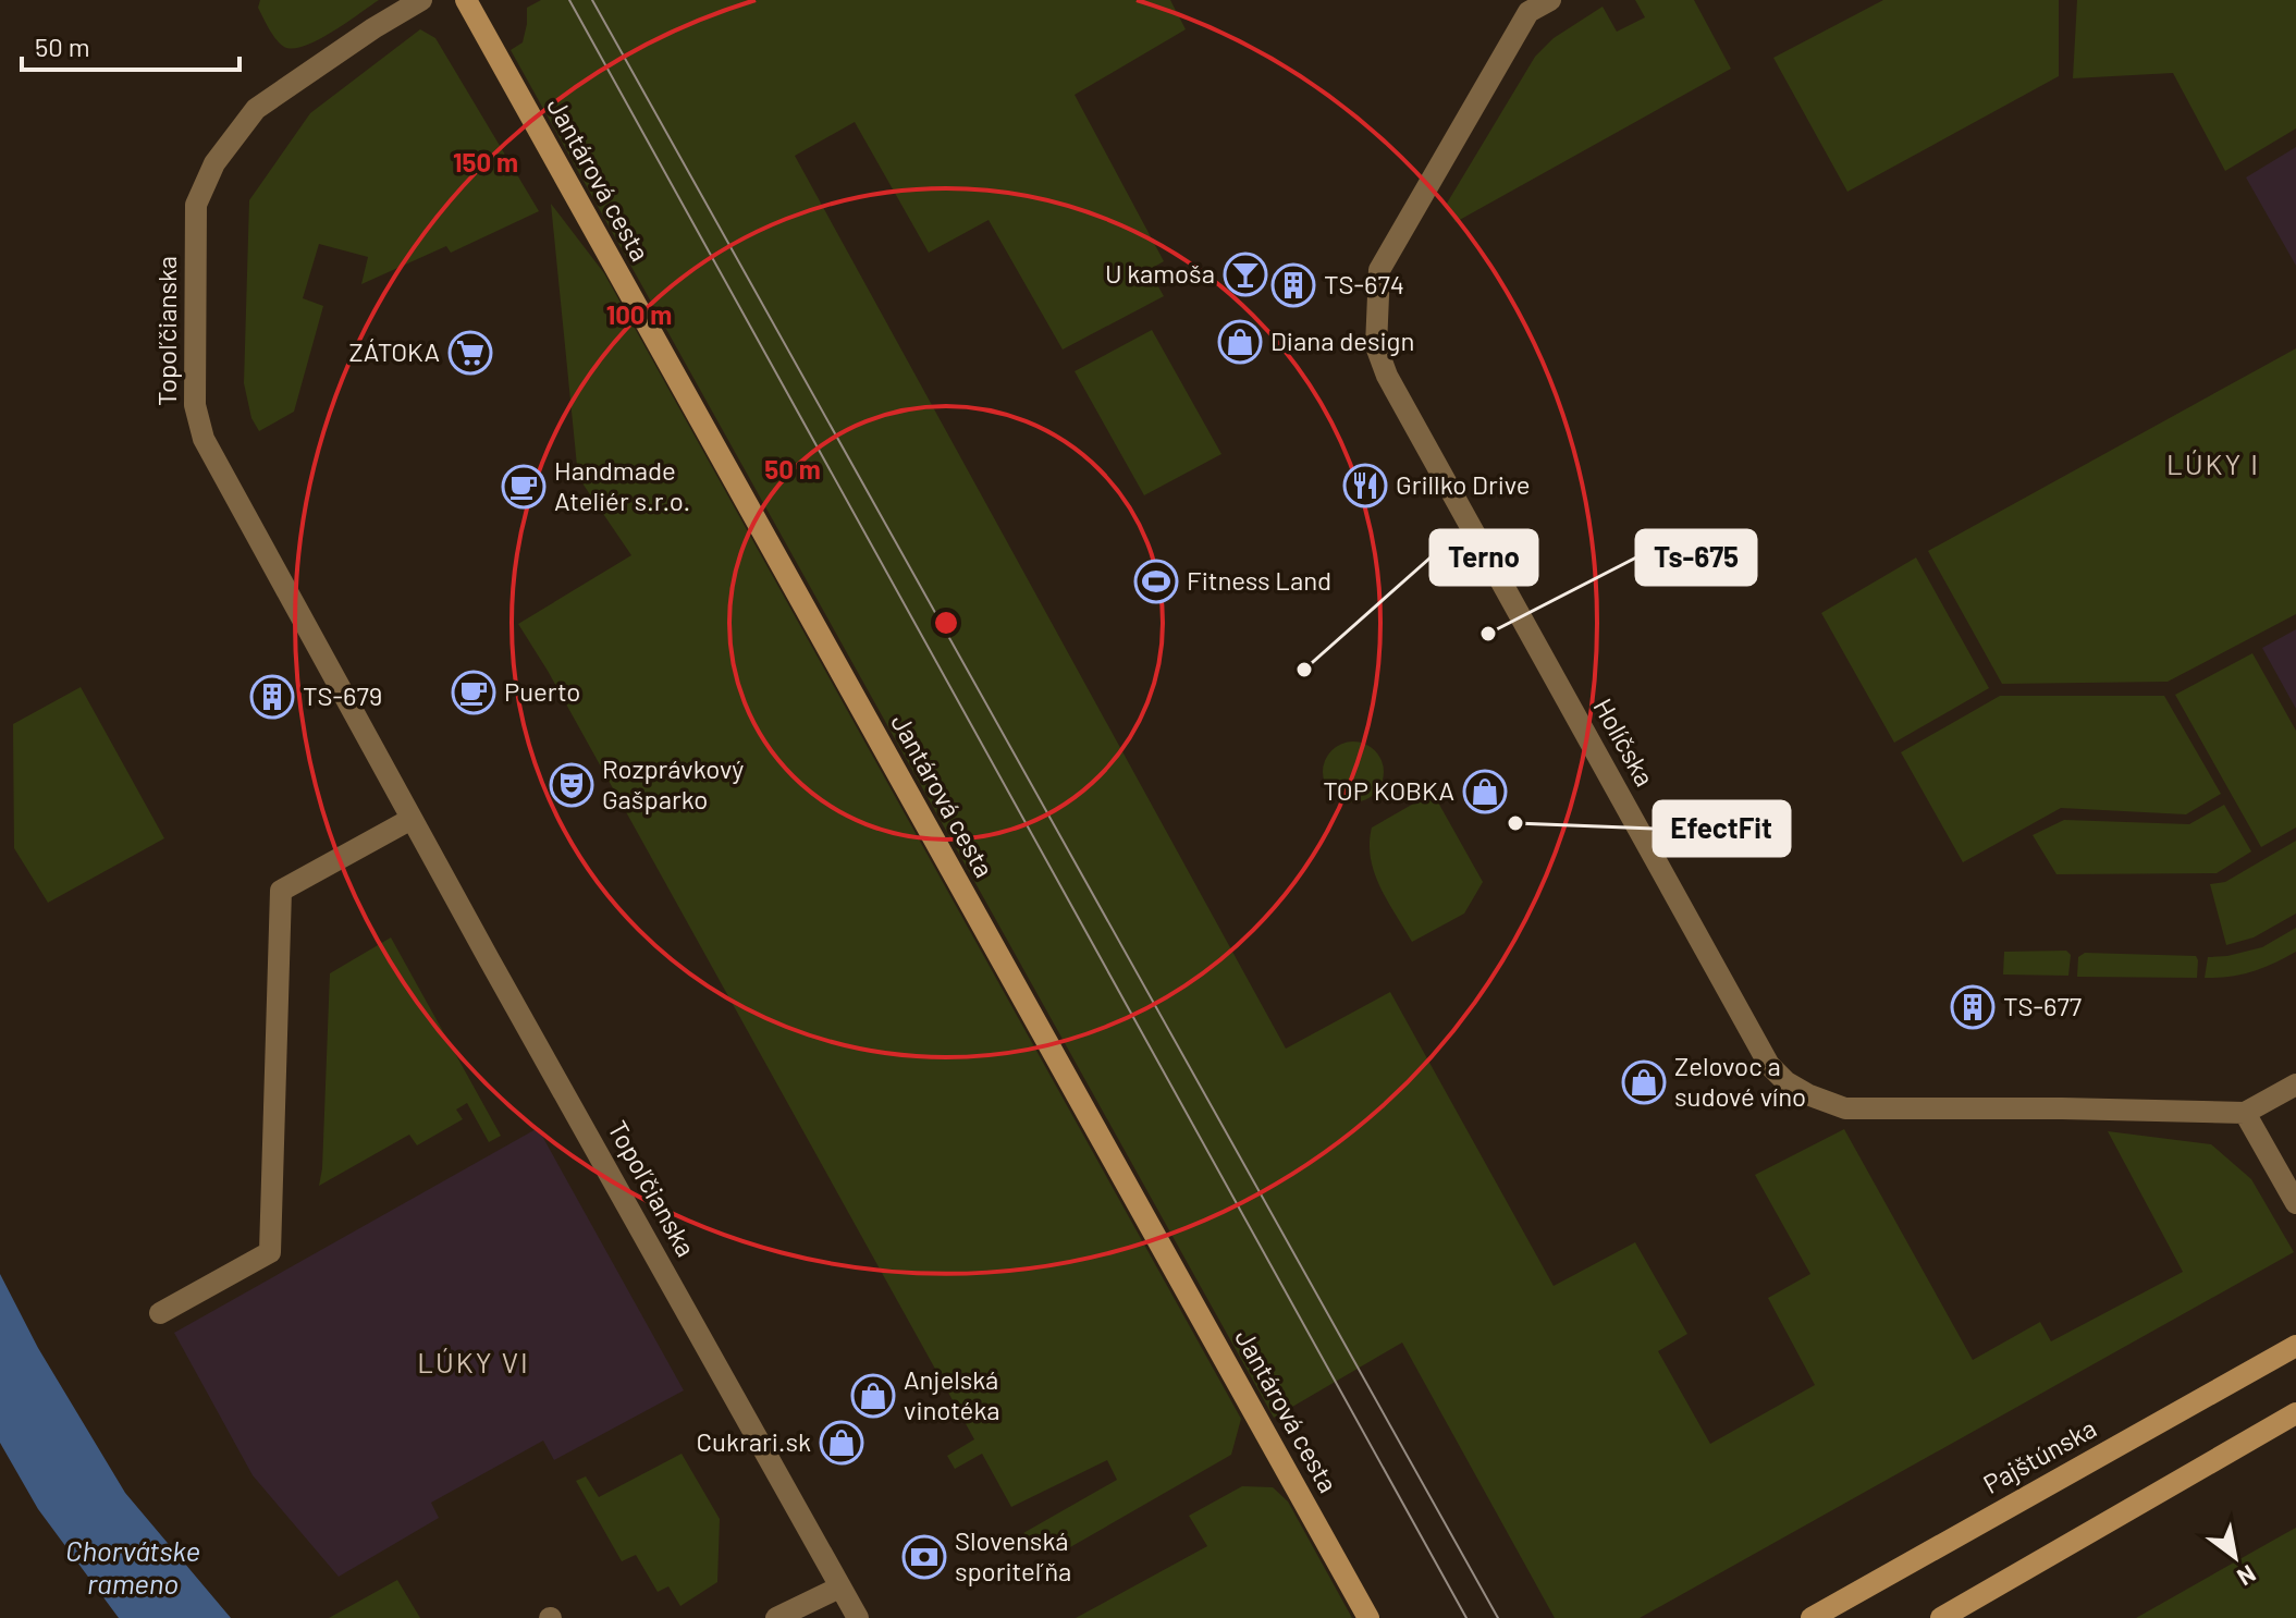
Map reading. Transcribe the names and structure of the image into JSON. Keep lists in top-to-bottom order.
{
  "streets": {
    "street": [
      "Jantárová cesta",
      "Topoľčianska",
      "Holíčska",
      "Pajštúnska"
    ]
  },
  "districts": ["LÚKY I", "LÚKY VI"],
  "water": ["Chorvátske rameno"],
  "places": {
    "bar": ["U kamoša"],
    "building": ["TS-674", "TS-679", "TS-677"],
    "shop": [
      "Diana design",
      "TOP KOBKA",
      "Zelovoc a sudové víno",
      "Anjelská vinotéka",
      "Cukrari.sk"
    ],
    "supermarket": ["ZÁTOKA"],
    "restaurant": ["Grillko Drive"],
    "cafe": ["Handmade Ateliér s.r.o.", "Puerto"],
    "sports": ["Fitness Land"],
    "other": ["Ts-675", "Terno", "EfectFit"],
    "theatre": ["Rozprávkový Gašparko"],
    "bank": ["Slovenská sporiteľňa"]
  },
  "scale_bar": "50 m",
  "north": "bottom right",
  "rings": ["150 m", "100 m", "50 m"]
}
